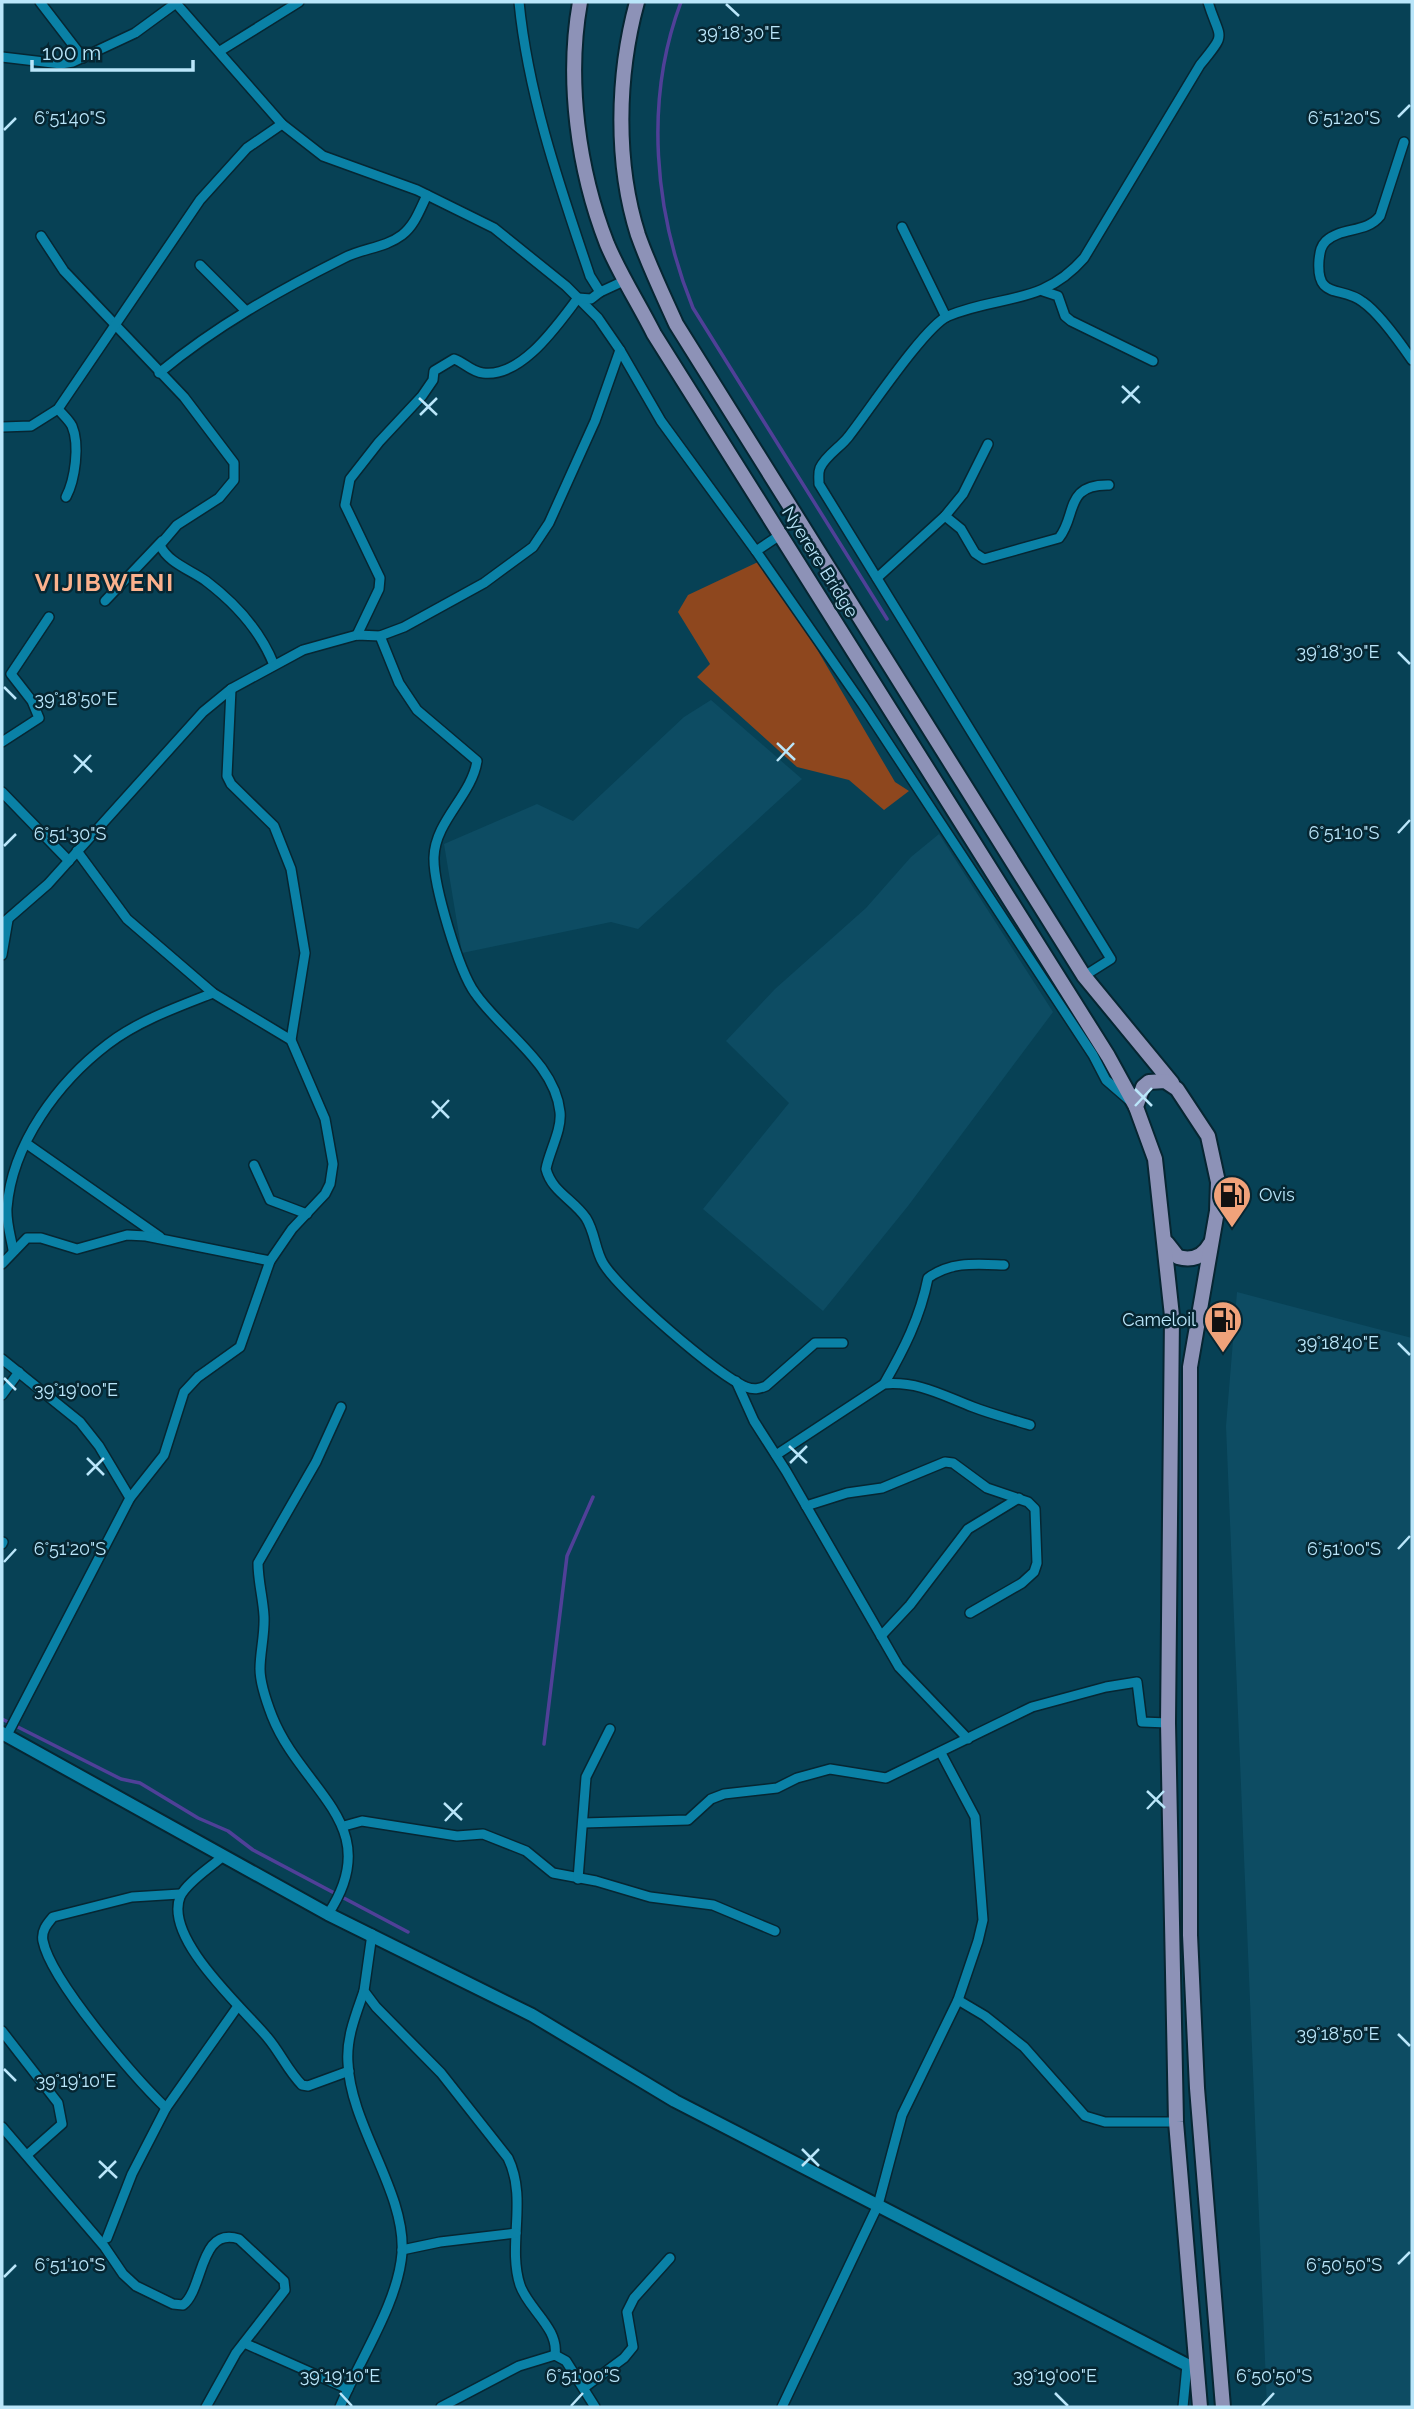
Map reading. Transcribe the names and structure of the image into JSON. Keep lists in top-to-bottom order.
{
  "streets": {
    "main road": ["Nyerere Bridge"]
  },
  "districts": ["VIJIBWENI"],
  "places": {
    "fuel station": ["Ovis", "Cameloil"]
  },
  "scale_bar": "100 m",
  "coordinates": [
    "39°18'30\"E",
    "6°51'20\"S",
    "6°51'40\"S",
    "39°18'50\"E",
    "6°51'10\"S",
    "6°51'30\"S",
    "39°18'40\"E",
    "39°19'00\"E",
    "6°51'00\"S",
    "39°19'10\"E",
    "6°50'50\"S"
  ]
}
